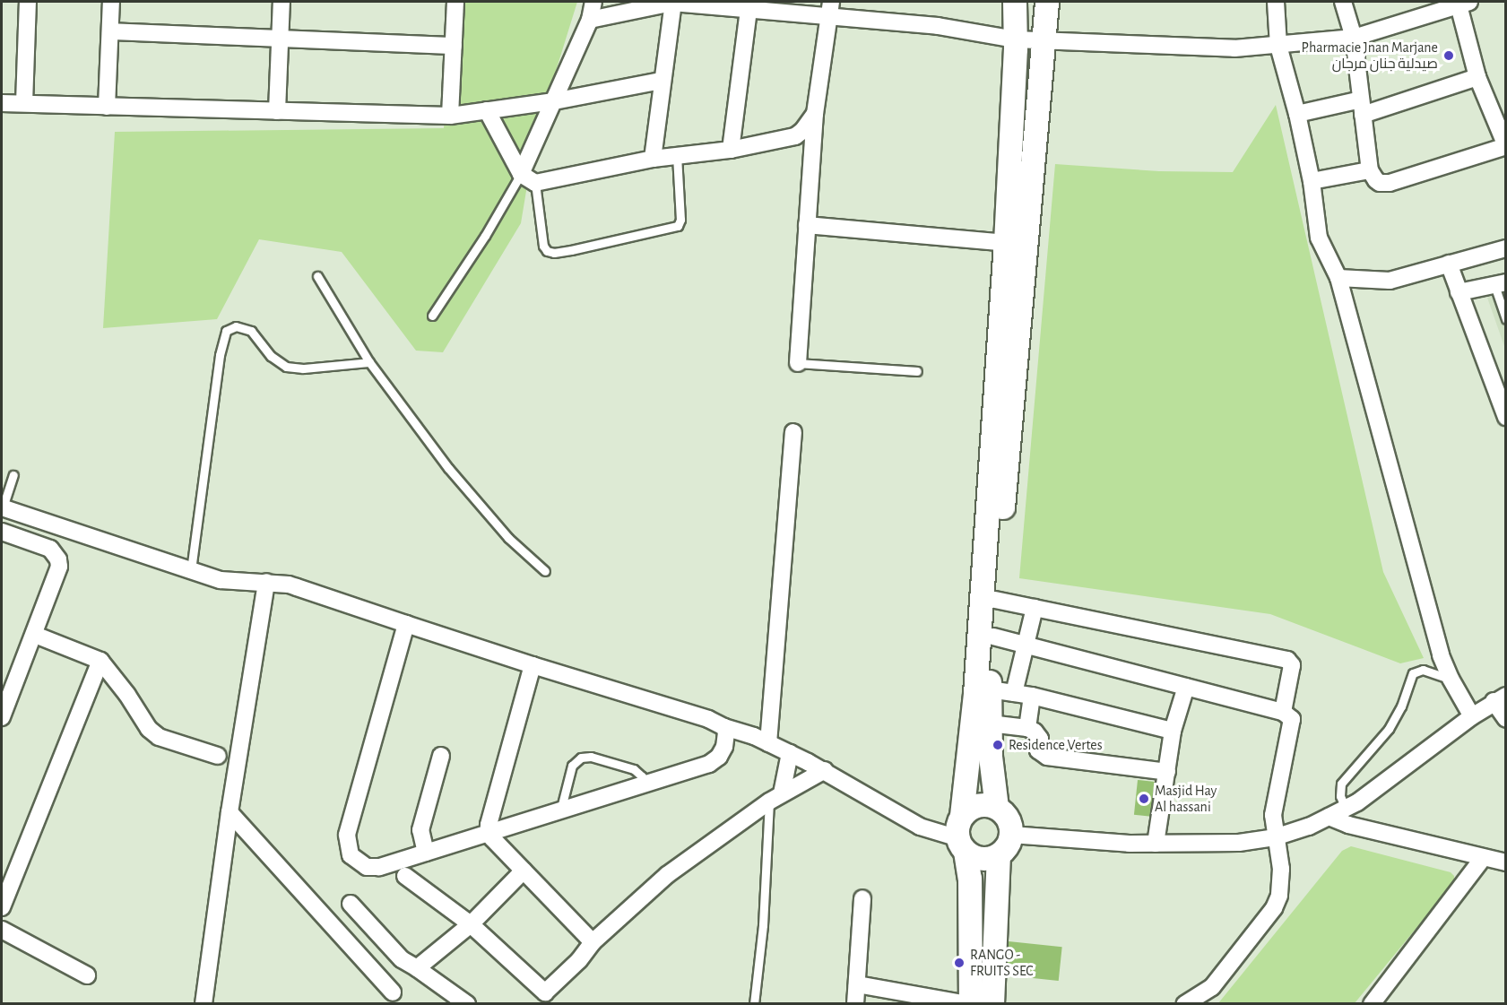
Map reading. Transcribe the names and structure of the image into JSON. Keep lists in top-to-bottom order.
{
  "places": [
    "Pharmacie Jnan Marjane صيدلية جنان مرجان",
    "Residence Vertes",
    "Masjid Hay Al hassani",
    "RANGO - FRUITS SEC"
  ]
}
